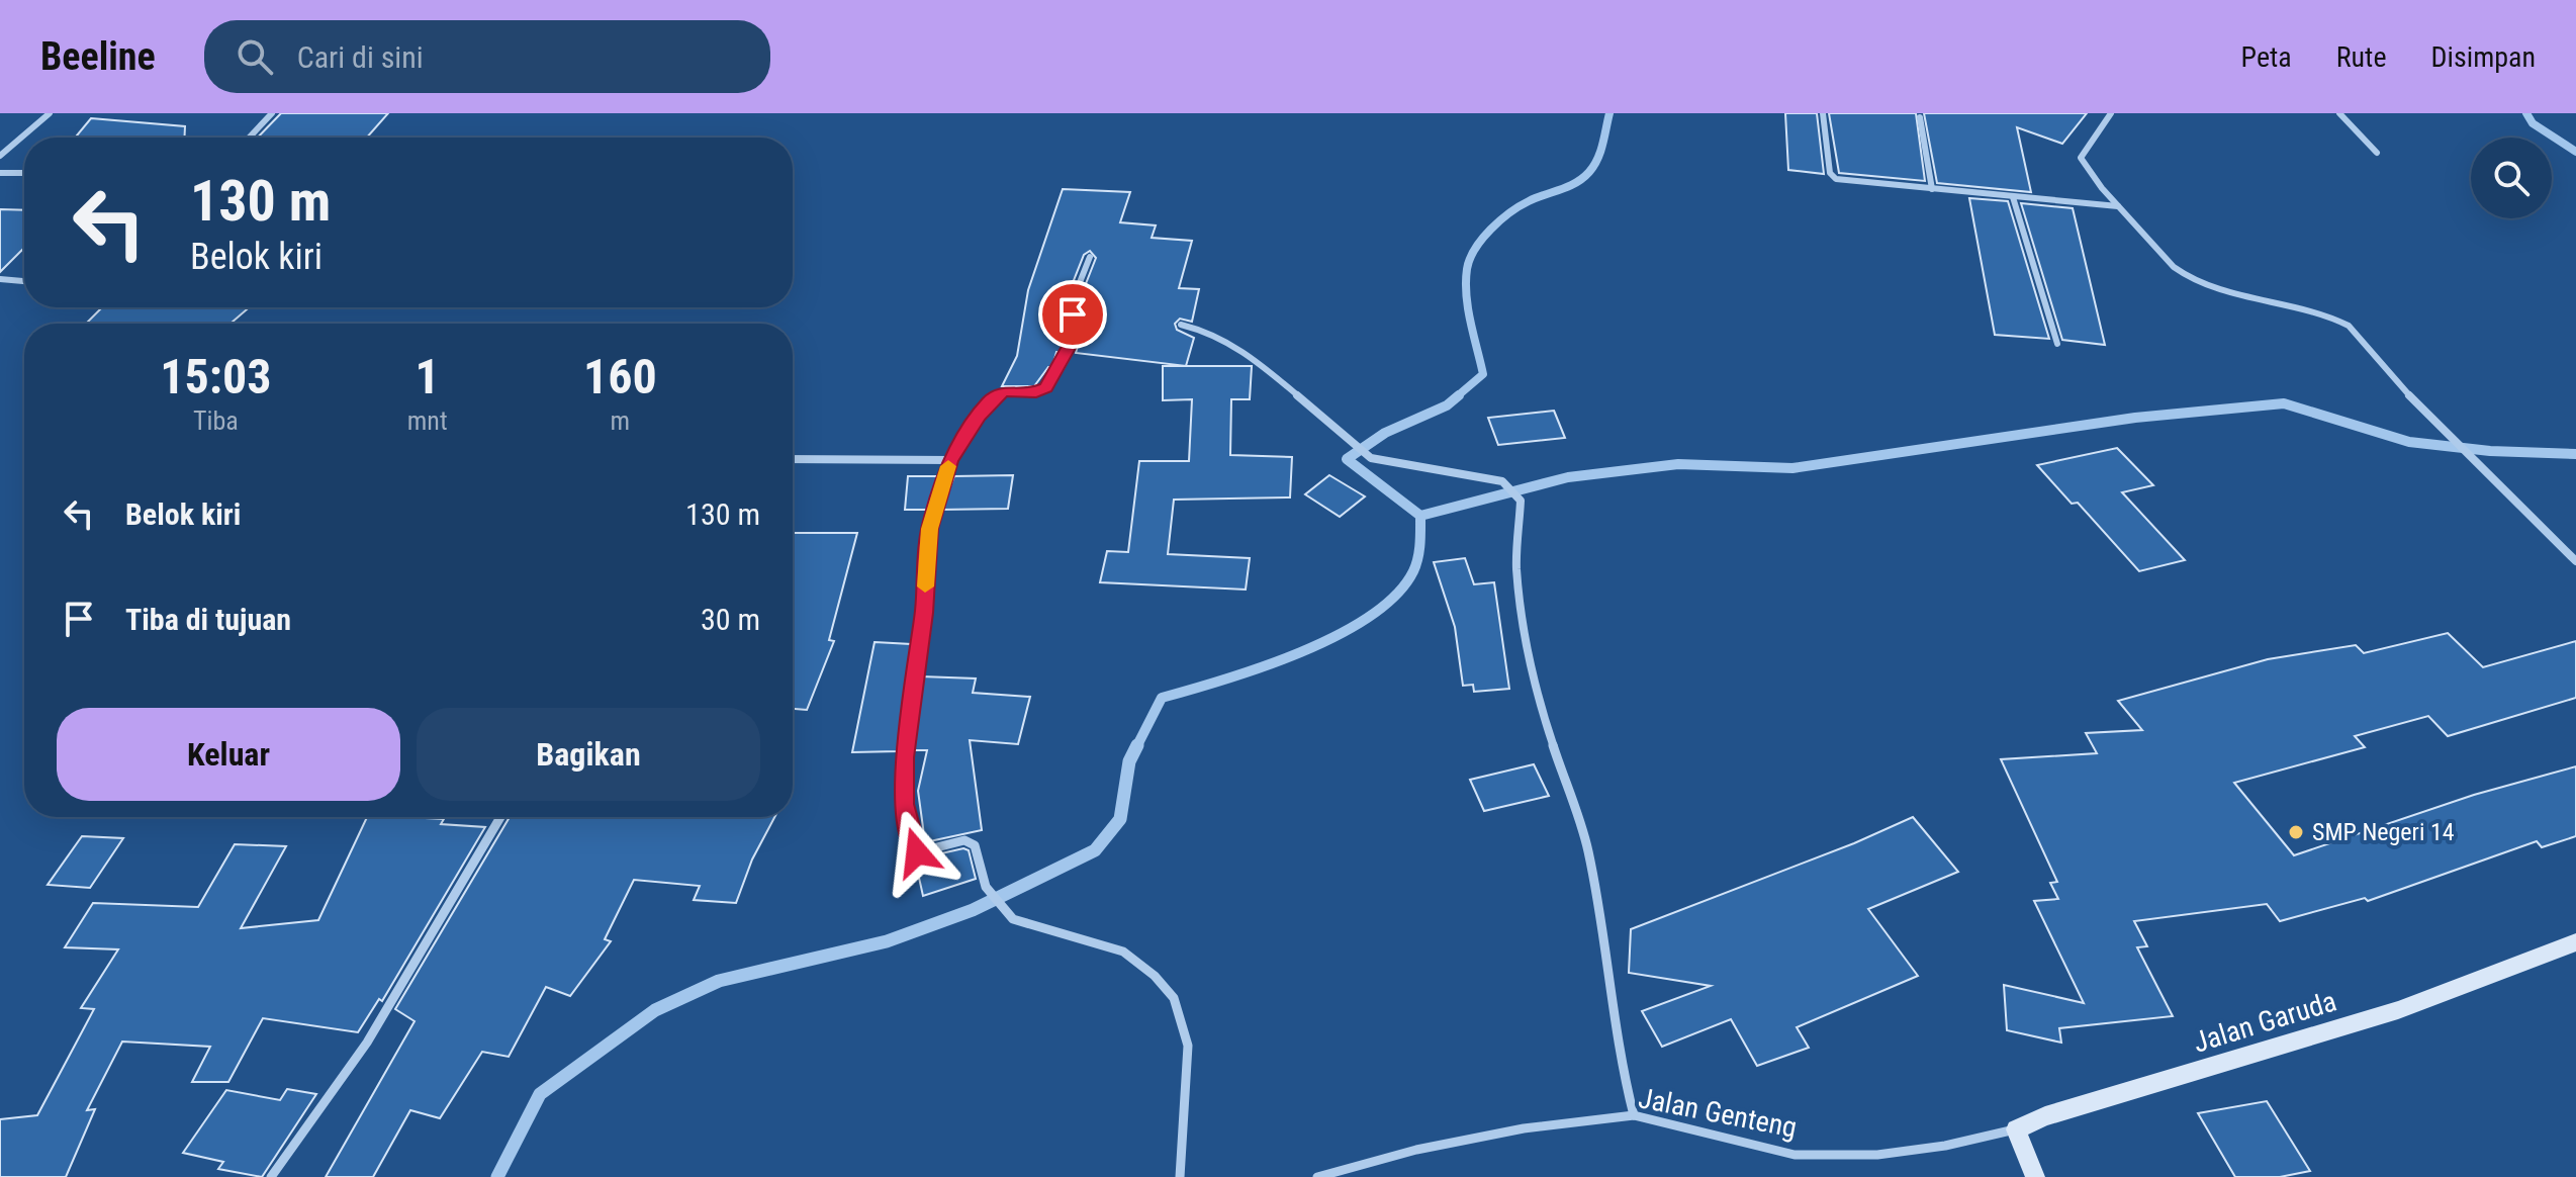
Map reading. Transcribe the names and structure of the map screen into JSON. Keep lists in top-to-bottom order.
{
  "streets": {
    "street": ["Jalan Garuda", "Jalan Genteng"]
  },
  "crossings": [
    ["Jalan Garuda", "Jalan Genteng"]
  ],
  "places": ["SMP Negeri 14"],
  "page": {
    "header": "Beeline",
    "search": "Cari di sini",
    "nav": ["Peta", "Rute", "Disimpan"],
    "turn": ["130 m", "Belok kiri"],
    "eta": [
      "15:03",
      "Tiba",
      "1",
      "mnt",
      "160",
      "m"
    ],
    "list": [
      {
        "name": "Belok kiri",
        "value": "130 m"
      },
      {
        "name": "Tiba di tujuan",
        "value": "30 m"
      }
    ],
    "buttons": ["Keluar", "Bagikan"]
  }
}
